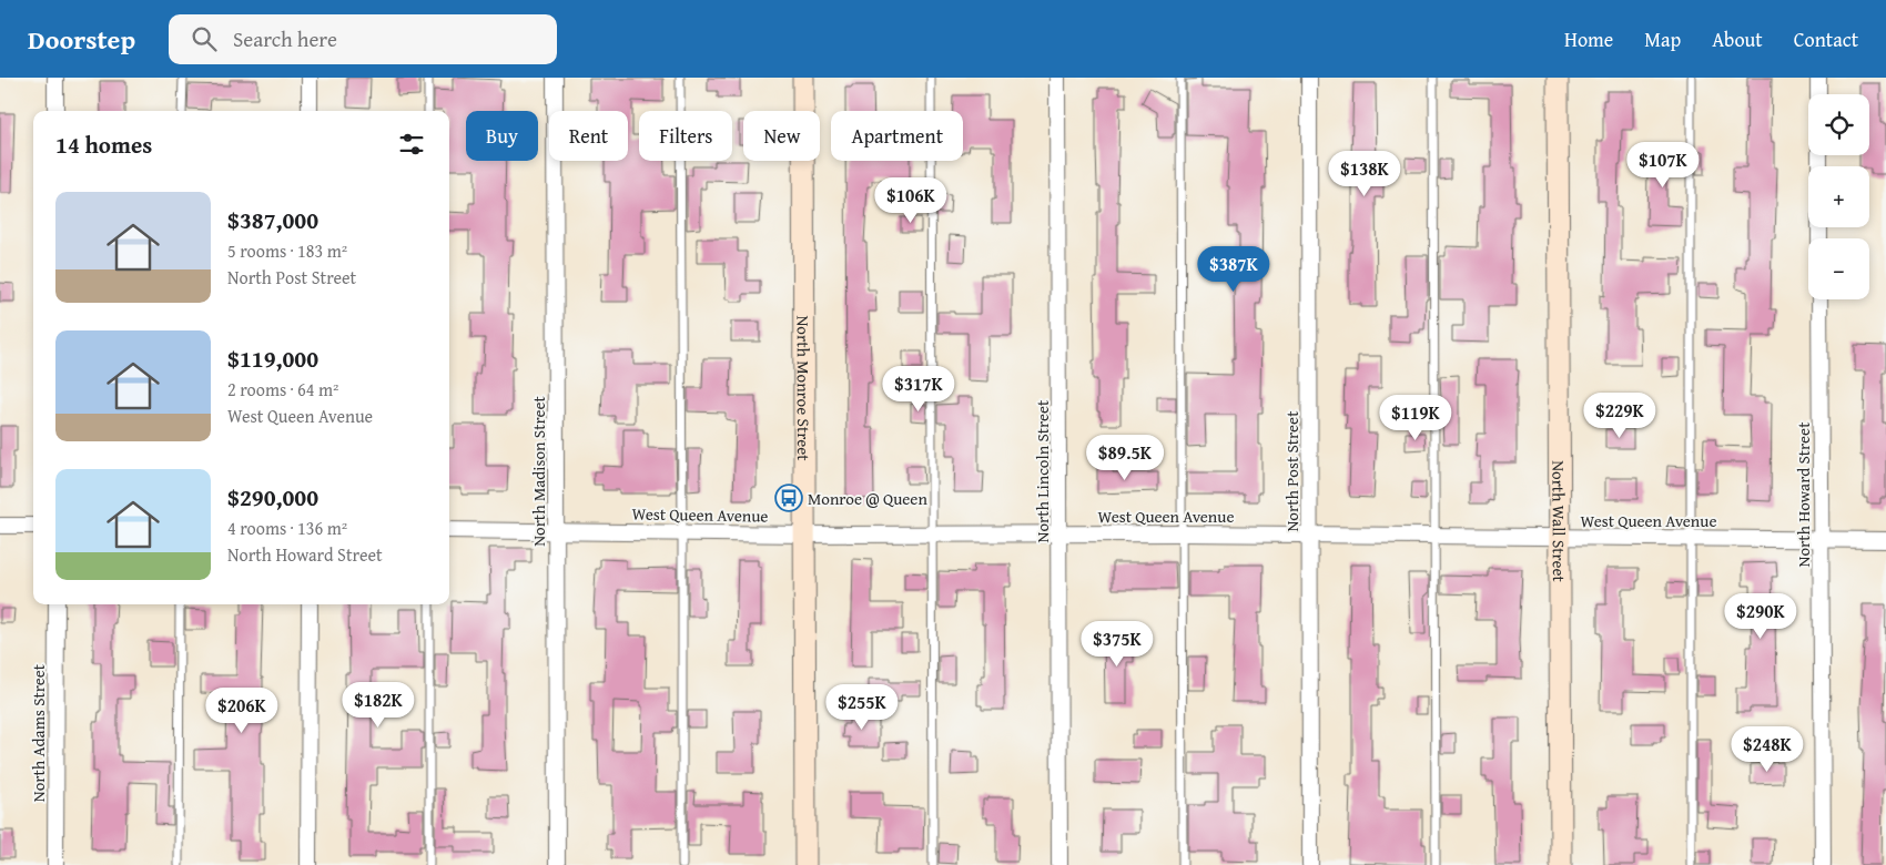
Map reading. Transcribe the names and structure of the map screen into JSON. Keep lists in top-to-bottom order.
{
  "streets": {
    "main road": ["North Monroe Street", "North Wall Street"],
    "street": [
      "North Madison Street",
      "North Lincoln Street",
      "North Post Street",
      "North Howard Street",
      "West Queen Avenue",
      "North Adams Street"
    ]
  },
  "crossings": [
    ["North Monroe Street", "West Queen Avenue"],
    ["North Madison Street", "West Queen Avenue"],
    ["North Lincoln Street", "West Queen Avenue"],
    ["North Post Street", "West Queen Avenue"],
    ["North Howard Street", "West Queen Avenue"],
    ["West Queen Avenue", "North Wall Street"]
  ],
  "places": {
    "bus stop": ["Monroe @ Queen"]
  },
  "page": {
    "header": "Doorstep",
    "search": "Search here",
    "nav": [
      "Home",
      "Map",
      "About",
      "Contact"
    ],
    "map_buttons": ["+", "−"],
    "chip": [
      "Buy",
      "Rent",
      "Filters",
      "New",
      "Apartment"
    ],
    "heading": "14 homes",
    "price": [
      "$107K",
      "$138K",
      "$106K",
      "$387K",
      "$317K",
      "$229K",
      "$119K",
      "$89.5K",
      "$290K",
      "$375K",
      "$182K",
      "$255K",
      "$206K",
      "$248K"
    ],
    "list": [
      {
        "name": "$387,000",
        "note": "5 rooms · 183 m² · North Post Street"
      },
      {
        "name": "$119,000",
        "note": "2 rooms · 64 m² · West Queen Avenue"
      },
      {
        "name": "$290,000",
        "note": "4 rooms · 136 m² · North Howard Street"
      }
    ]
  }
}
